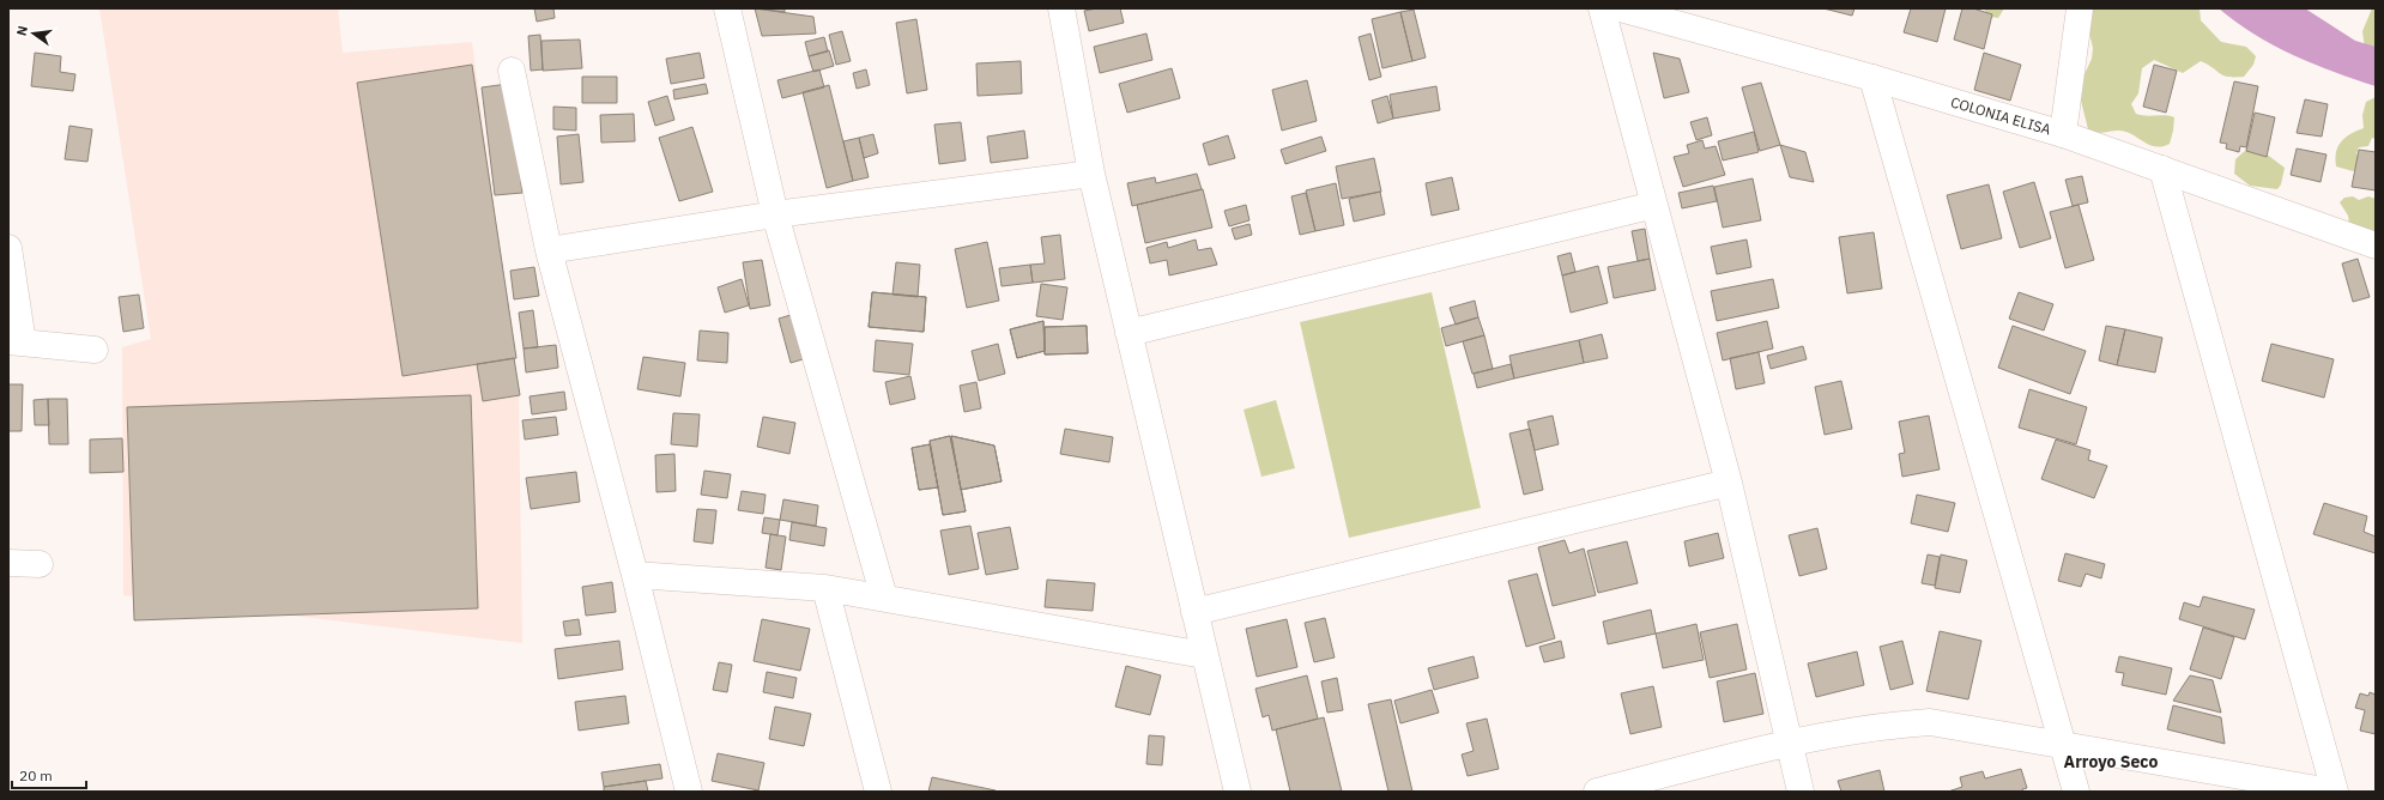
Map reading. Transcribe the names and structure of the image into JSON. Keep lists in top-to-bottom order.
{
  "streets": {
    "street": ["COLONIA ELISA"]
  },
  "districts": ["Arroyo Seco"],
  "scale_bar": "20 m",
  "north": "left"
}
